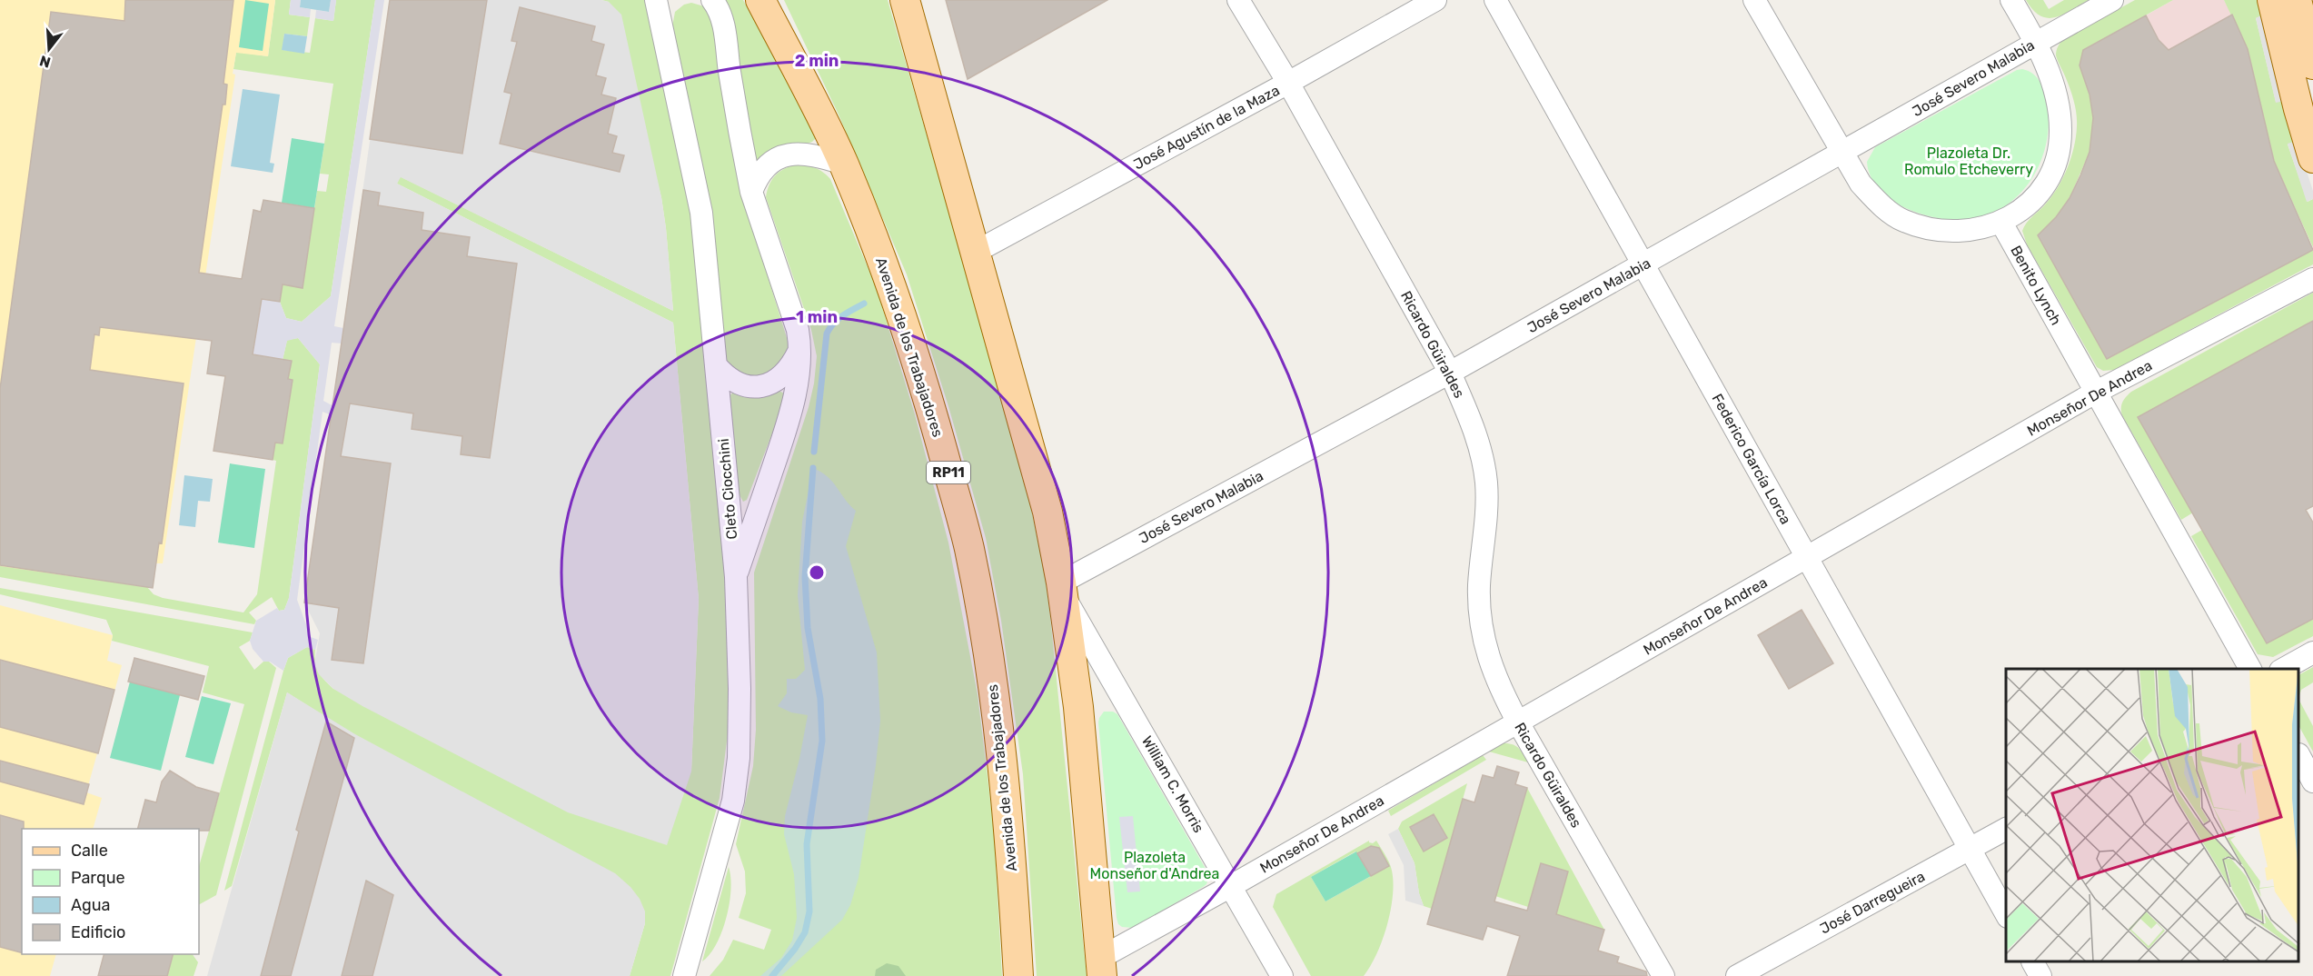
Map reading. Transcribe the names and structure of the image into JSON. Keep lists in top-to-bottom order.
{
  "streets": {
    "main road": ["Avenida de los Trabajadores", "RP11"],
    "street": [
      "José Severo Malabia",
      "José Agustín de la Maza",
      "Benito Lynch",
      "Ricardo Güiraldes",
      "Monseñor De Andrea",
      "Federico García Lorca",
      "Cleto Ciocchini",
      "William C. Morris",
      "José Darregueira"
    ]
  },
  "crossings": [
    ["José Severo Malabia", "Ricardo Güiraldes"],
    ["José Severo Malabia", "Federico García Lorca"],
    ["José Severo Malabia", "William C. Morris"],
    ["José Agustín de la Maza", "Ricardo Güiraldes"],
    ["Benito Lynch", "Monseñor De Andrea"],
    ["Ricardo Güiraldes", "Monseñor De Andrea"],
    ["Monseñor De Andrea", "Federico García Lorca"],
    ["Monseñor De Andrea", "William C. Morris"],
    ["Federico García Lorca", "José Darregueira"]
  ],
  "parks": ["Plazoleta Dr. Romulo Etcheverry", "Plazoleta Monseñor d'Andrea"],
  "legend": [
    "Calle",
    "Parque",
    "Agua",
    "Edificio"
  ],
  "north": "bottom",
  "rings": ["2 min", "1 min"]
}
